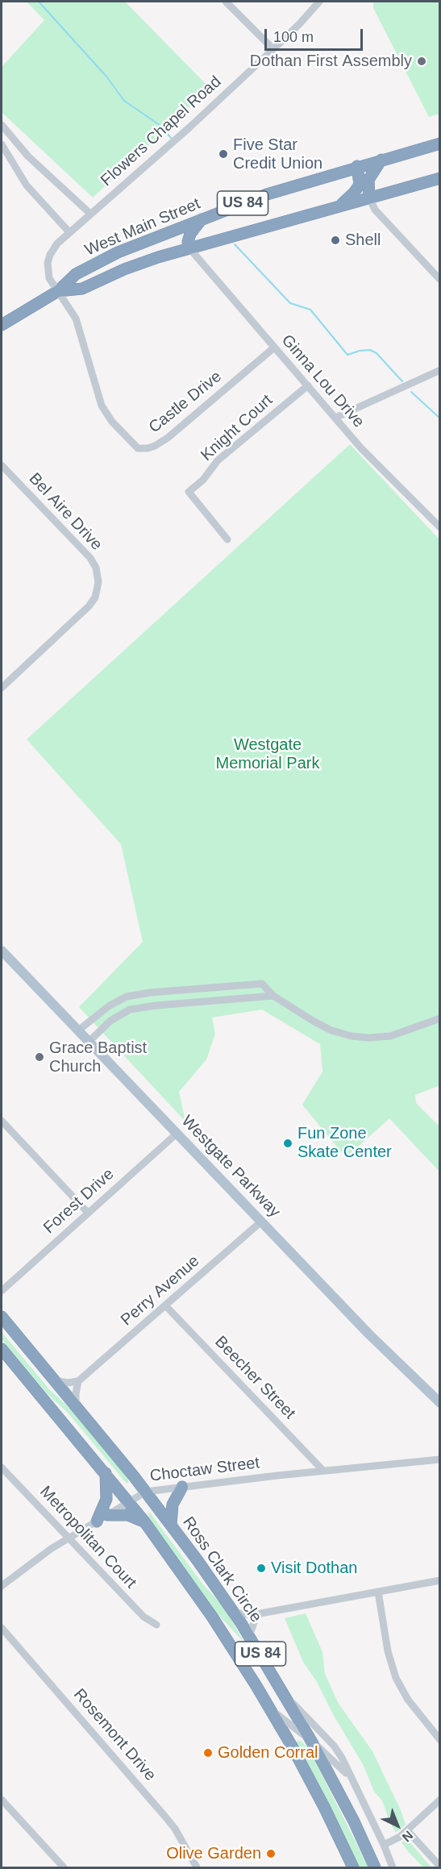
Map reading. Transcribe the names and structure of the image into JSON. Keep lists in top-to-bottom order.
{
  "streets": {
    "highway": ["US 84", "West Main Street", "Ross Clark Circle"],
    "main road": ["Westgate Parkway"],
    "street": [
      "Flowers Chapel Road",
      "Ginna Lou Drive",
      "Castle Drive",
      "Knight Court",
      "Bel Aire Drive",
      "Forest Drive",
      "Perry Avenue",
      "Beecher Street",
      "Choctaw Street",
      "Metropolitan Court",
      "Rosemont Drive"
    ]
  },
  "crossings": [
    ["Flowers Chapel Road", "West Main Street"],
    ["Flowers Chapel Road", "Castle Drive"],
    ["US 84", "Choctaw Street"],
    ["West Main Street", "Ginna Lou Drive"],
    ["West Main Street", "Castle Drive"],
    ["Ginna Lou Drive", "Castle Drive"],
    ["Ginna Lou Drive", "Knight Court"],
    ["Westgate Parkway", "Forest Drive"],
    ["Westgate Parkway", "Perry Avenue"],
    ["Perry Avenue", "Beecher Street"],
    ["Beecher Street", "Choctaw Street"],
    ["Choctaw Street", "Metropolitan Court"],
    ["Choctaw Street", "Ross Clark Circle"]
  ],
  "parks": ["Westgate Memorial Park"],
  "places": [
    "Dothan First Assembly",
    "Five Star Credit Union",
    "Shell",
    "Grace Baptist Church",
    "Fun Zone Skate Center",
    "Visit Dothan",
    "Golden Corral",
    "Olive Garden"
  ],
  "scale_bar": "100 m",
  "north": "bottom right"
}
